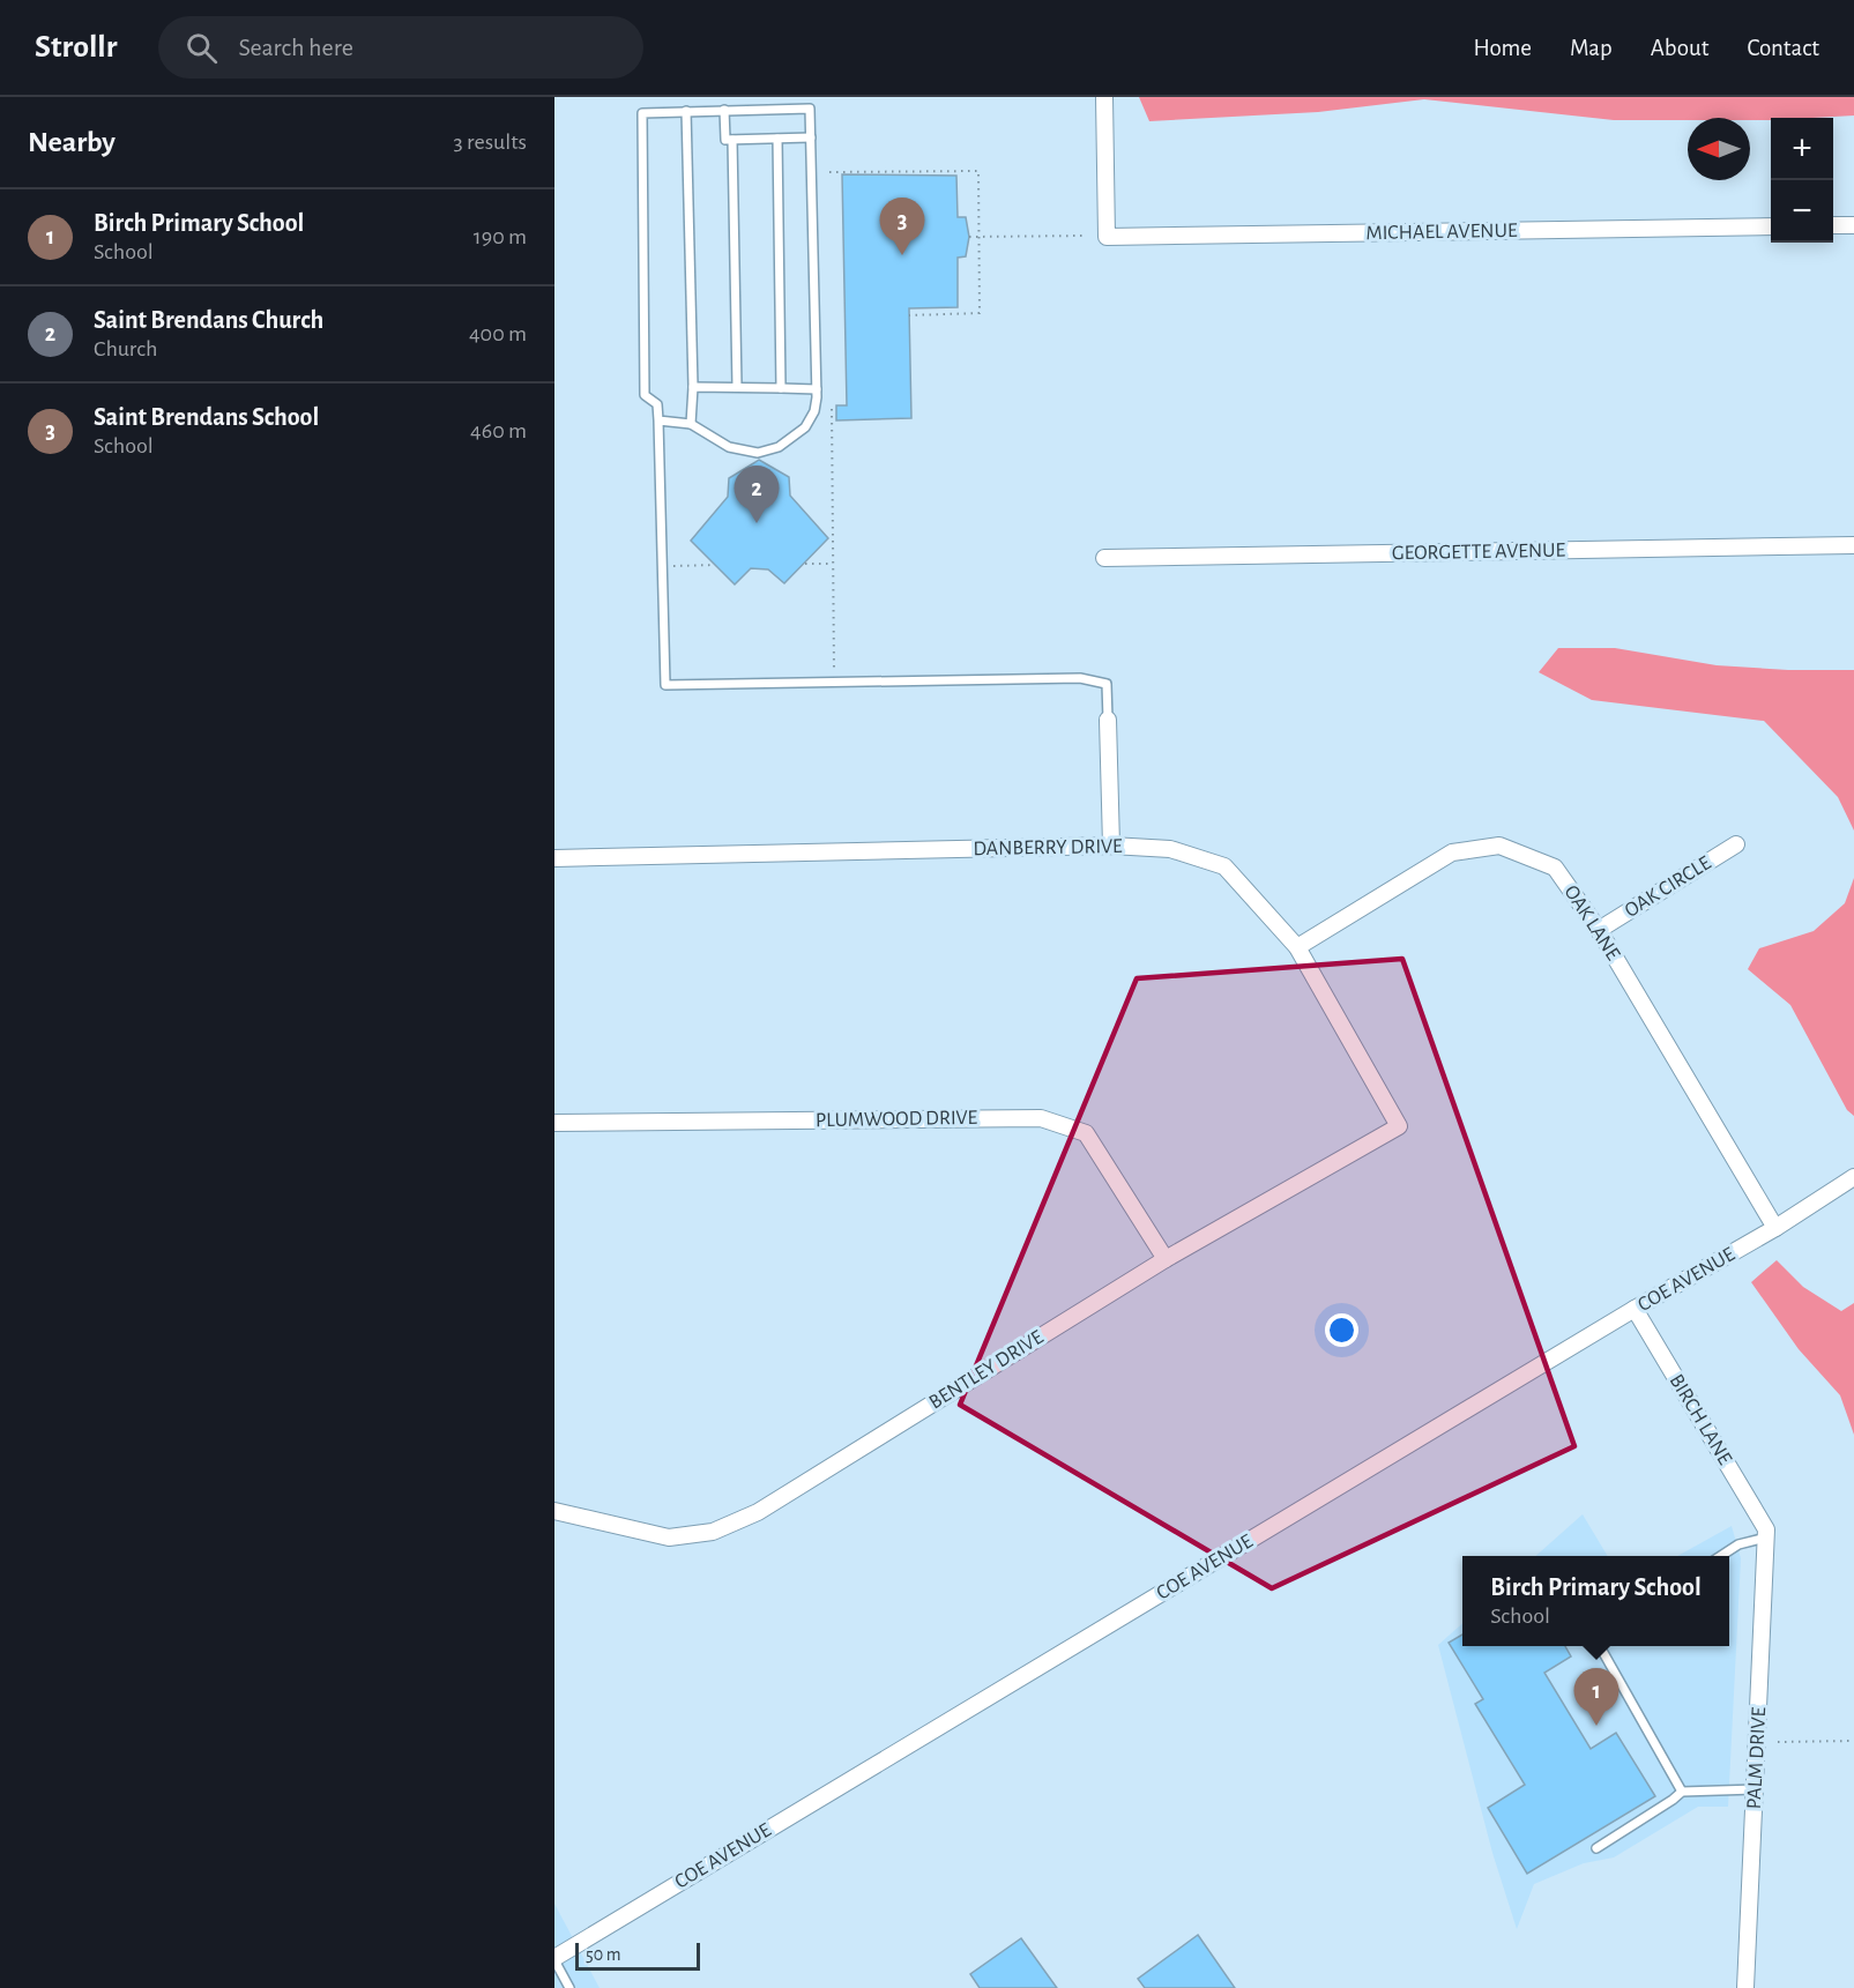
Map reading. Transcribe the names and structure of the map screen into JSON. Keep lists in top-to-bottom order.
{
  "streets": {
    "street": [
      "MICHAEL AVENUE",
      "GEORGETTE AVENUE",
      "DANBERRY DRIVE",
      "OAK CIRCLE",
      "OAK LANE",
      "PLUMWOOD DRIVE",
      "COE AVENUE",
      "BENTLEY DRIVE",
      "BIRCH LANE",
      "PALM DRIVE"
    ]
  },
  "crossings": [
    ["DANBERRY DRIVE", "OAK LANE"],
    ["DANBERRY DRIVE", "BENTLEY DRIVE"],
    ["OAK CIRCLE", "OAK LANE"],
    ["OAK LANE", "COE AVENUE"],
    ["PLUMWOOD DRIVE", "BENTLEY DRIVE"],
    ["COE AVENUE", "BIRCH LANE"],
    ["BIRCH LANE", "PALM DRIVE"]
  ],
  "scale_bar": "50 m",
  "north": "left",
  "page": {
    "header": "Strollr",
    "search": "Search here",
    "nav": [
      "Home",
      "Map",
      "About",
      "Contact"
    ],
    "heading": ["Nearby", "3 results"],
    "map_buttons": ["+", "−"],
    "list": [
      {
        "mark": "1",
        "name": "Birch Primary School",
        "note": "School",
        "value": "190 m"
      },
      {
        "mark": "2",
        "name": "Saint Brendans Church",
        "note": "Church",
        "value": "400 m"
      },
      {
        "mark": "3",
        "name": "Saint Brendans School",
        "note": "School",
        "value": "460 m"
      }
    ],
    "pins": ["3", "2", "1"],
    "popup": ["Birch Primary School", "School"],
    "scale": "50 m"
  }
}
